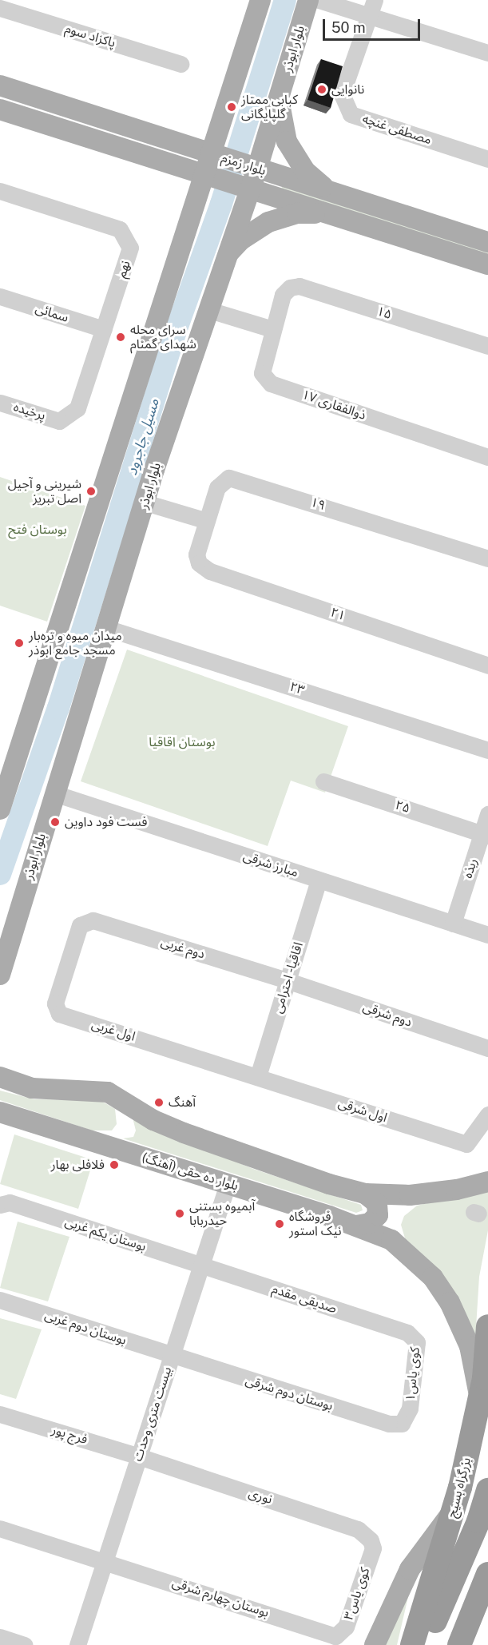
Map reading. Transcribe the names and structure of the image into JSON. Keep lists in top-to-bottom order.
{
  "streets": {
    "highway": ["بزرگراه بسیج"],
    "main road": ["بلوار ابوذر", "بلوار زمزم", "بلوار ده حقی (آهنگ)"],
    "street": [
      "پاکزاد سوم",
      "مصطفی غنچه",
      "نهم",
      "سمائی",
      "۱۵",
      "ذوالفقاری ۱۷",
      "پرخیده",
      "۱۹",
      "۲۱",
      "۲۳",
      "۲۵",
      "مبارز شرقی",
      "ربذه",
      "دوم غربی",
      "اقاقیا - احترامی",
      "دوم شرقی",
      "اول غربی",
      "اول شرقی",
      "بوستان یکم غربی",
      "صدیقی مقدم",
      "بوستان دوم غربی",
      "کوی یاس۱",
      "بوستان دوم شرقی",
      "بیست متری وحدت",
      "فرج پور",
      "نوری",
      "کوی یاس۳",
      "بوستان چهارم شرقی"
    ]
  },
  "crossings": [
    ["بلوار ابوذر", "بلوار زمزم"],
    ["بلوار ابوذر", "۲۳"],
    ["بلوار ابوذر", "مبارز شرقی"],
    ["نهم", "سمائی"],
    ["نهم", "پرخیده"],
    ["۱۵", "ذوالفقاری ۱۷"],
    ["۱۹", "۲۱"],
    ["۲۵", "ربذه"],
    ["مبارز شرقی", "ربذه"],
    ["مبارز شرقی", "اقاقیا - احترامی"],
    ["دوم غربی", "اقاقیا - احترامی"],
    ["دوم غربی", "دوم شرقی"],
    ["دوم غربی", "اول غربی"],
    ["اقاقیا - احترامی", "دوم شرقی"],
    ["اقاقیا - احترامی", "اول غربی"],
    ["اقاقیا - احترامی", "اول شرقی"],
    ["اول غربی", "اول شرقی"],
    ["بلوار ده حقی (آهنگ)", "بیست متری وحدت"],
    ["بلوار ده حقی (آهنگ)", "بزرگراه بسیج"],
    ["بوستان یکم غربی", "صدیقی مقدم"],
    ["بوستان یکم غربی", "بیست متری وحدت"],
    ["صدیقی مقدم", "کوی یاس۱"],
    ["صدیقی مقدم", "بیست متری وحدت"],
    ["بوستان دوم غربی", "بوستان دوم شرقی"],
    ["بوستان دوم غربی", "بیست متری وحدت"],
    ["کوی یاس۱", "بوستان دوم شرقی"],
    ["بوستان دوم شرقی", "بیست متری وحدت"],
    ["بیست متری وحدت", "فرج پور"],
    ["بیست متری وحدت", "نوری"],
    ["بیست متری وحدت", "بوستان چهارم شرقی"],
    ["فرج پور", "نوری"],
    ["نوری", "کوی یاس۳"],
    ["کوی یاس۳", "بوستان چهارم شرقی"]
  ],
  "water": ["مسیل جاجرود"],
  "parks": ["بوستان فتح", "بوستان اقاقیا"],
  "places": [
    "نانوایی",
    "کبابی ممتاز گلپایگانی",
    "سرای محله شهدای گمنام",
    "شیرینی و آجیل اصل تبریز",
    "میدان میوه و تره‌بار مسجد جامع ابوذر",
    "فست فود داوین",
    "آهنگ",
    "فلافلی بهار",
    "آبمیوه بستنی حیدربابا",
    "فروشگاه نیک استور"
  ],
  "scale_bar": "50 m"
}
